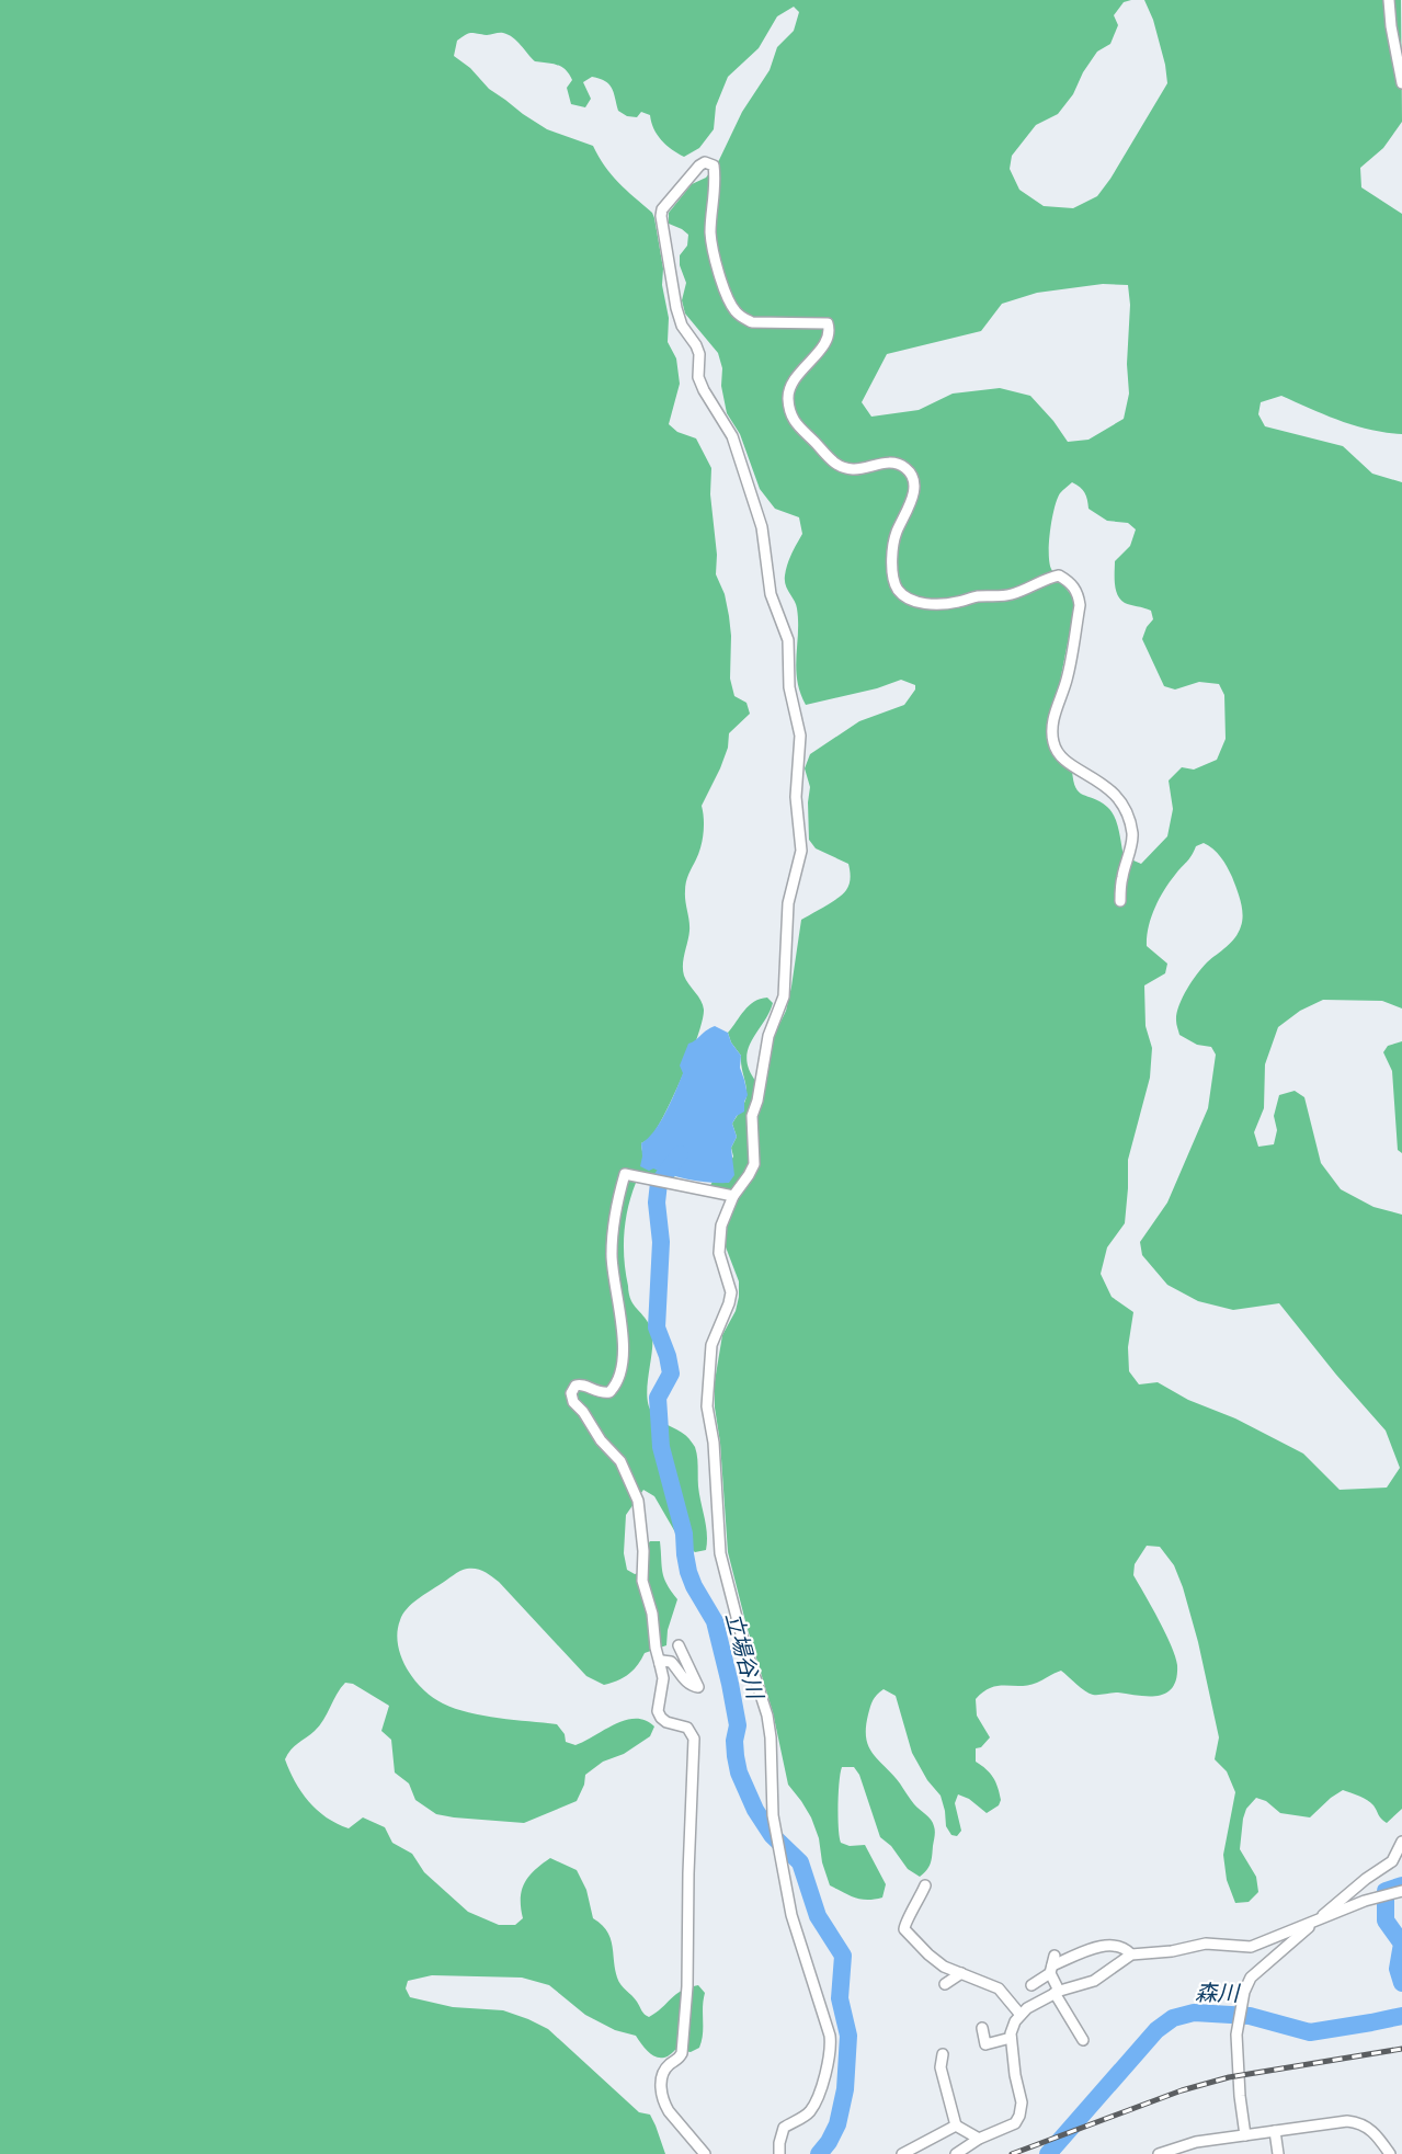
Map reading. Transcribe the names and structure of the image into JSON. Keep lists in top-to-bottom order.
{
  "water": ["立場谷川", "森川"]
}
